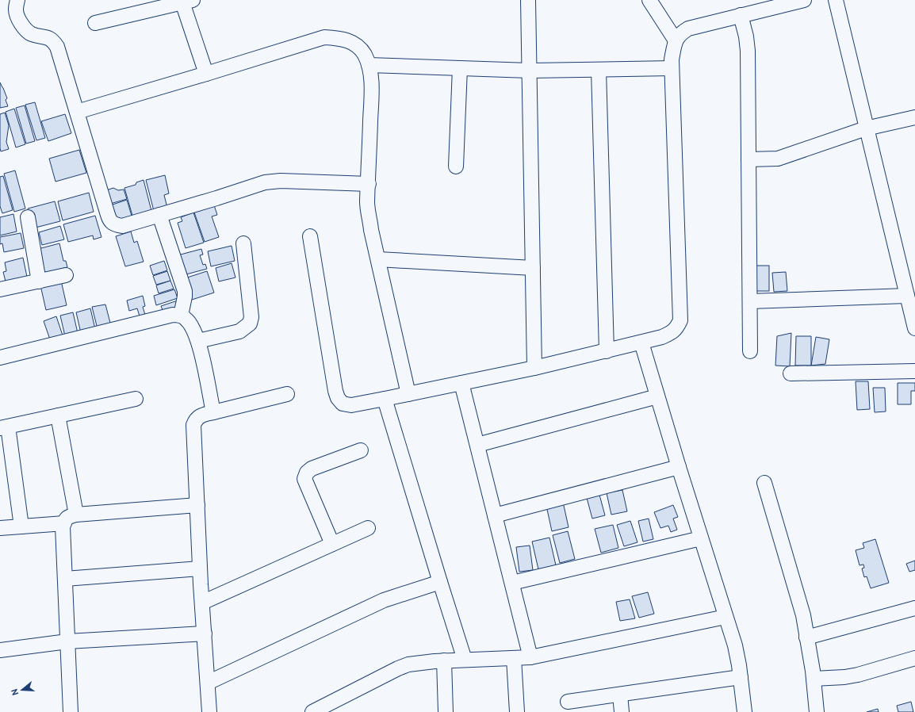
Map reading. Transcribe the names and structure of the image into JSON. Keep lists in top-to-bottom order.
{
  "north": "left"
}
